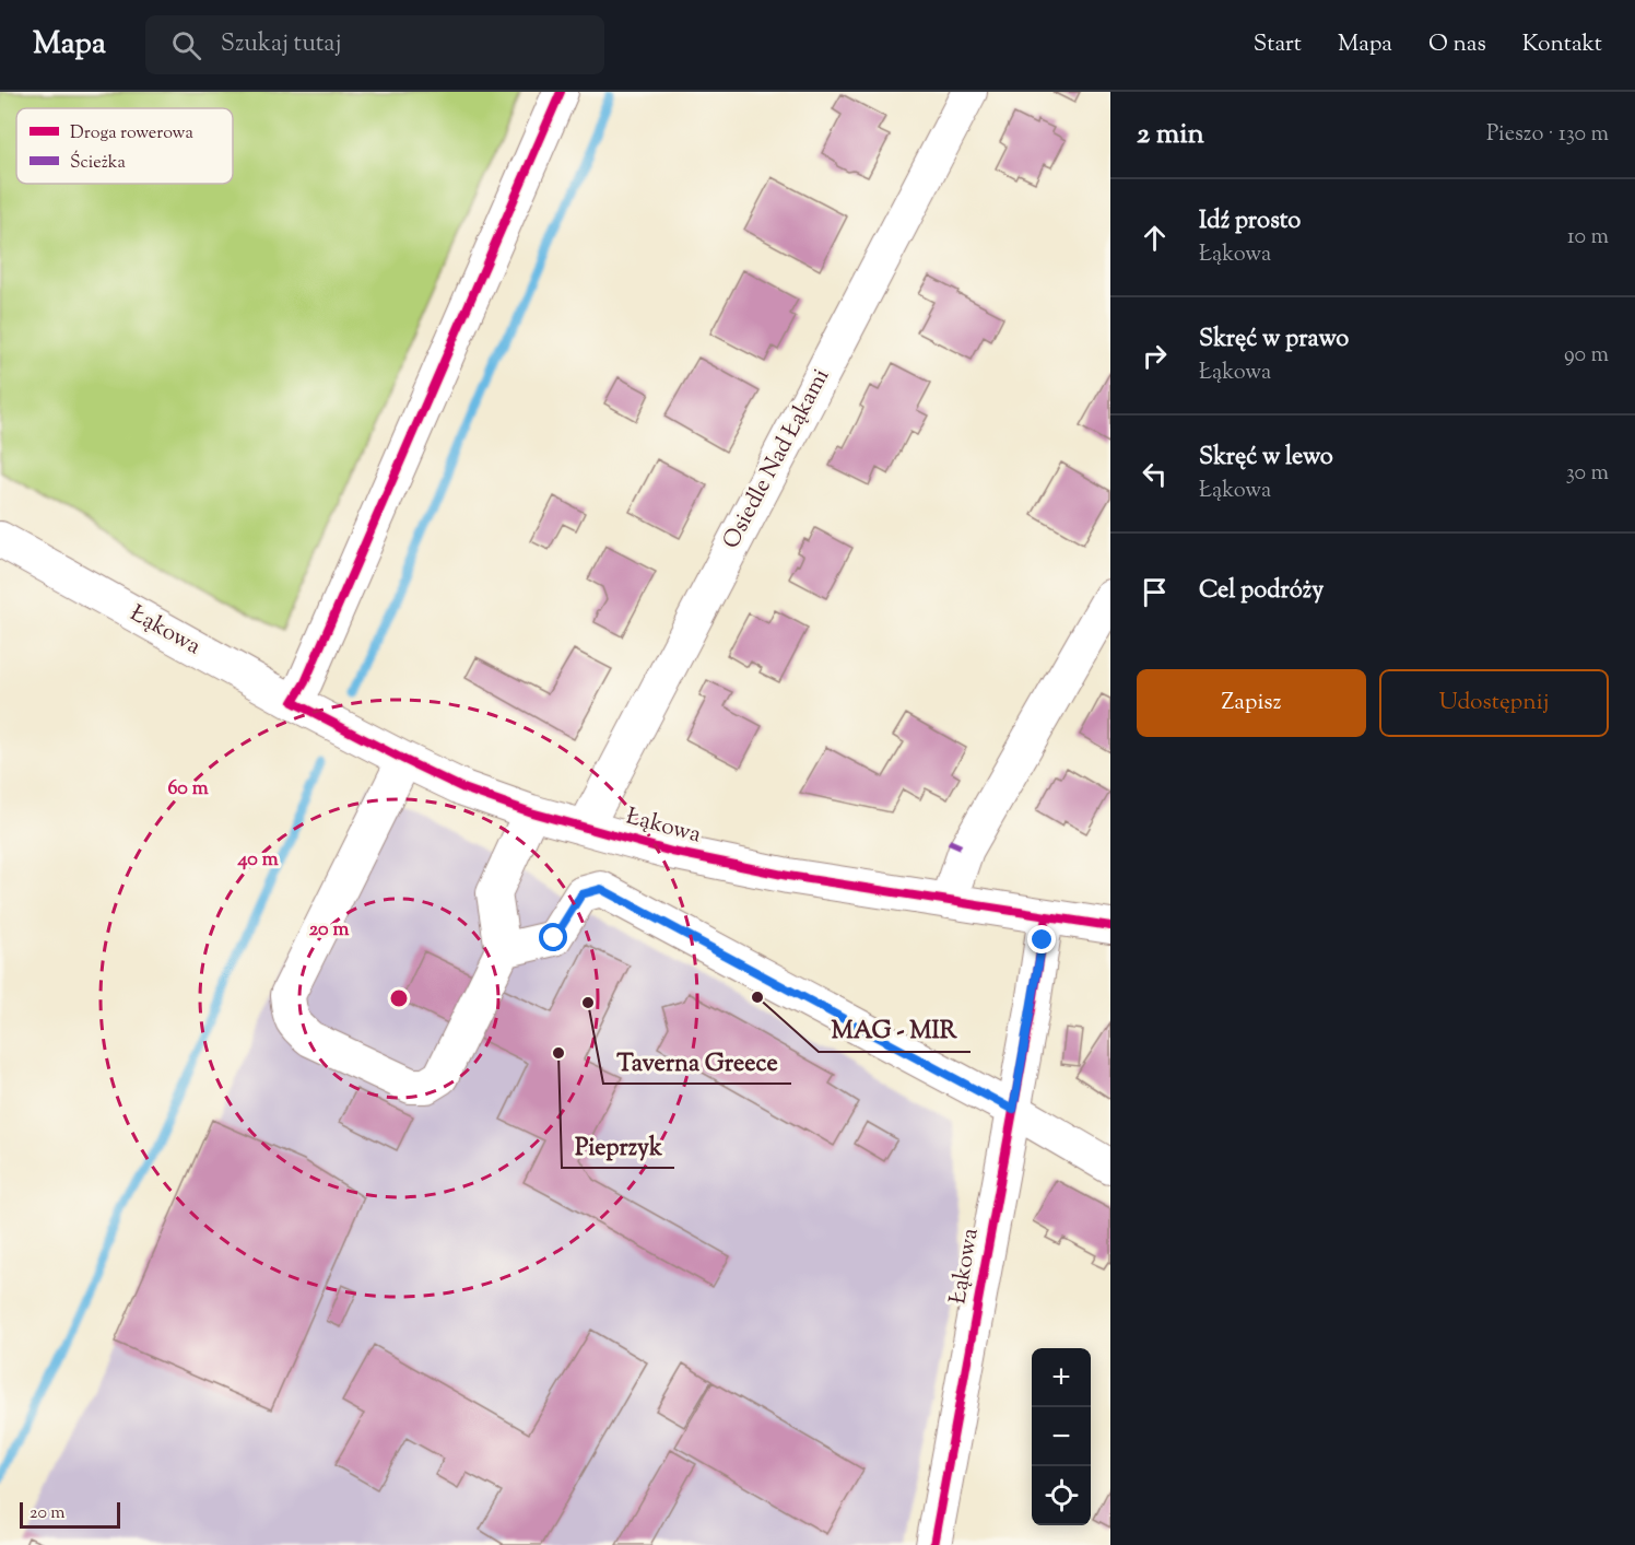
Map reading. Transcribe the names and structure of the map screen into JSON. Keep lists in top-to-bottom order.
{
  "streets": {
    "street": ["Osiedle Nad Łąkami", "Łąkowa"]
  },
  "crossings": [
    ["Osiedle Nad Łąkami", "Łąkowa"]
  ],
  "places": ["MAG - MIR", "Taverna Greece", "Pieprzyk"],
  "legend": ["Droga rowerowa", "Ścieżka"],
  "scale_bar": "20 m",
  "page": {
    "header": "Mapa",
    "search": "Szukaj tutaj",
    "nav": [
      "Start",
      "Mapa",
      "O nas",
      "Kontakt"
    ],
    "heading": ["2 min", "Pieszo · 130 m"],
    "list": [
      ["Idź prosto", "Łąkowa", "10 m"],
      ["Skręć w prawo", "Łąkowa", "90 m"],
      ["Skręć w lewo", "Łąkowa", "30 m"],
      "Cel podróży"
    ],
    "buttons": ["Zapisz", "Udostępnij"],
    "map_buttons": ["+", "−"],
    "scale": "20 m"
  },
  "rings": ["60 m", "40 m", "20 m"]
}
